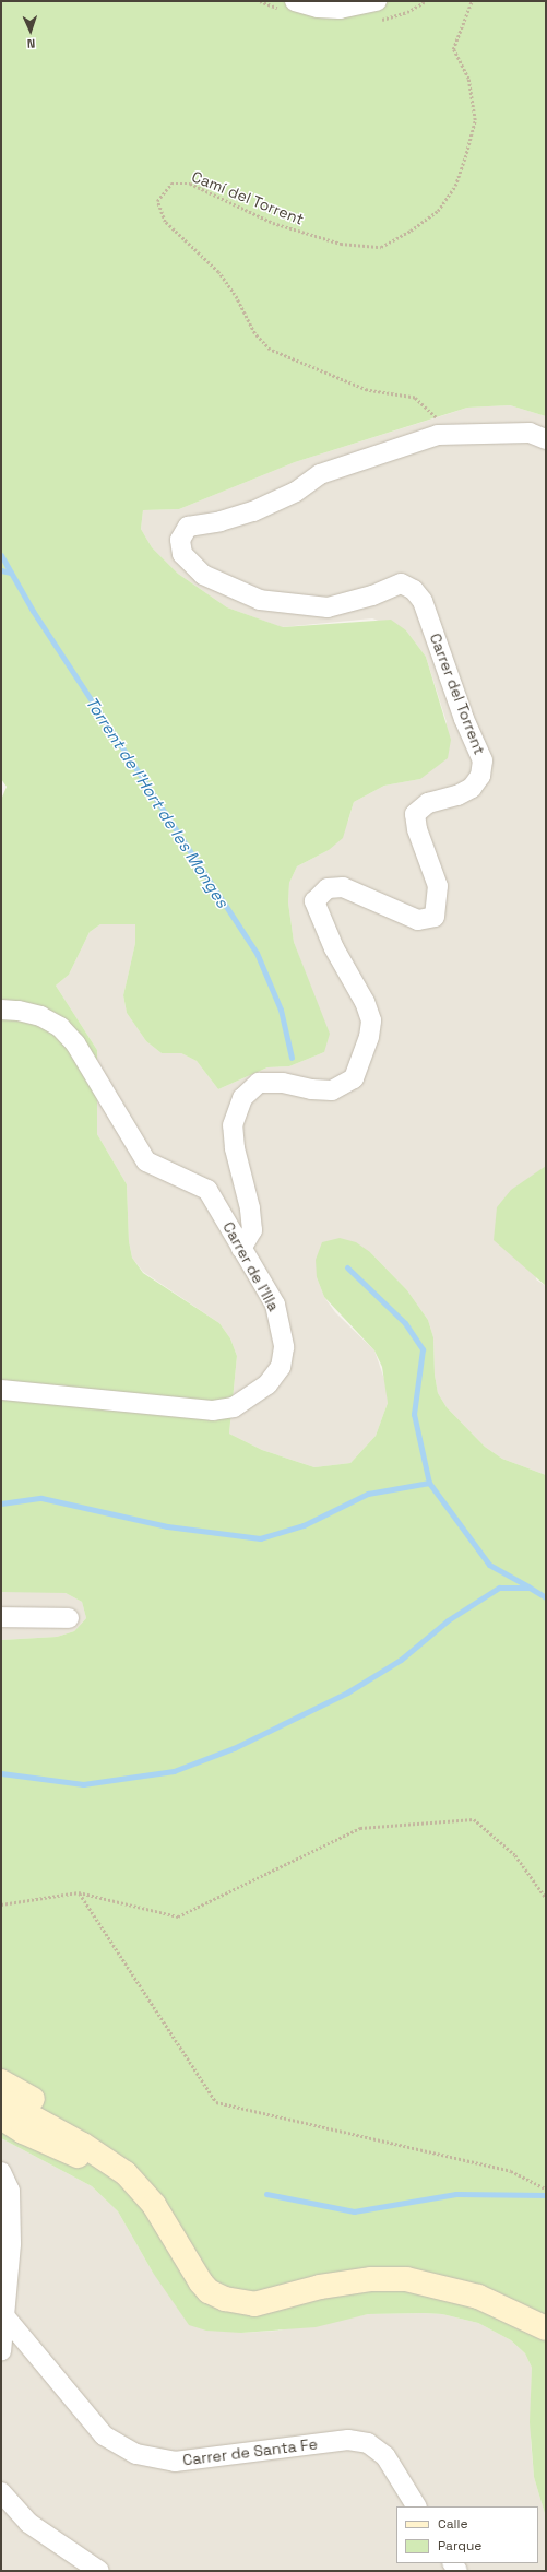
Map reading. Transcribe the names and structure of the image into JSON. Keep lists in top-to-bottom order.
{
  "streets": {
    "street": ["Carrer del Torrent", "Carrer de l'Illa", "Carrer de Santa Fe"],
    "path": ["Camí del Torrent"]
  },
  "crossings": [
    ["Camí del Torrent", "Carrer del Torrent"],
    ["Carrer del Torrent", "Carrer de l'Illa"]
  ],
  "water": ["Torrent de l'Hort de les Monges"],
  "legend": ["Calle", "Parque"],
  "north": "bottom"
}
